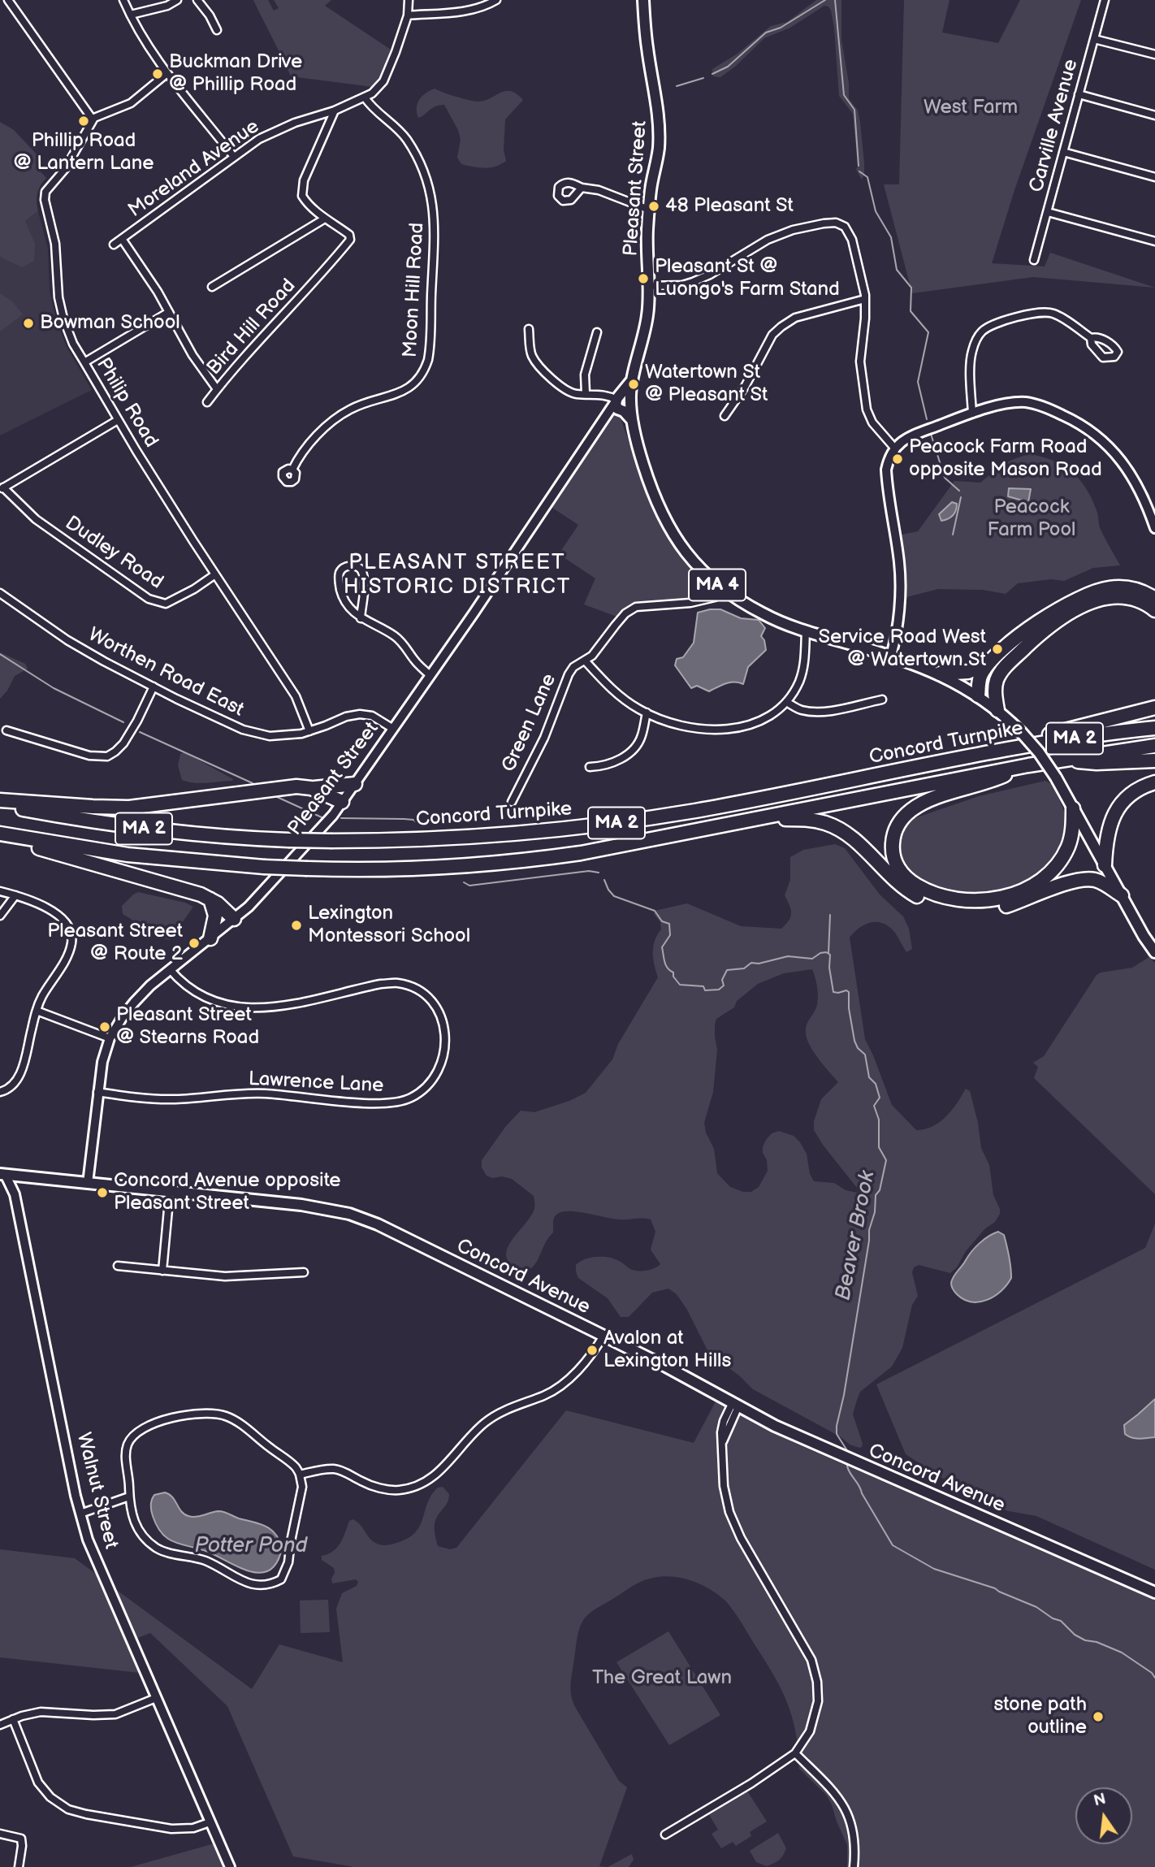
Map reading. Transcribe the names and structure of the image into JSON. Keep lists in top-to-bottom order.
{
  "streets": {
    "highway": ["MA 2", "Concord Turnpike"],
    "main road": ["Pleasant Street", "MA 4", "Concord Avenue"],
    "street": [
      "Carville Avenue",
      "Moreland Avenue",
      "Moon Hill Road",
      "Bird Hill Road",
      "Philip Road",
      "Dudley Road",
      "Worthen Road East",
      "Green Lane",
      "Lawrence Lane",
      "Walnut Street"
    ]
  },
  "crossings": [
    ["Moreland Avenue", "Moon Hill Road"],
    ["Pleasant Street", "MA 4"],
    ["Pleasant Street", "Worthen Road East"],
    ["Pleasant Street", "Lawrence Lane"],
    ["Pleasant Street", "Concord Avenue"],
    ["Philip Road", "Dudley Road"],
    ["Philip Road", "Worthen Road East"],
    ["MA 4", "Green Lane"],
    ["MA 2", "Concord Turnpike"],
    ["Concord Avenue", "Walnut Street"]
  ],
  "districts": ["PLEASANT STREET HISTORIC DISTRICT"],
  "water": ["Beaver Brook", "Potter Pond"],
  "parks": ["West Farm", "Peacock Farm Pool", "The Great Lawn"],
  "places": [
    "Buckman Drive @ Phillip Road",
    "Phillip Road @ Lantern Lane",
    "48 Pleasant St",
    "Pleasant St @ Luongo's Farm Stand",
    "Bowman School",
    "Watertown St @ Pleasant St",
    "Peacock Farm Road opposite Mason Road",
    "Service Road West @ Watertown St",
    "Lexington Montessori School",
    "Pleasant Street @ Route 2",
    "Pleasant Street @ Stearns Road",
    "Concord Avenue opposite Pleasant Street",
    "Avalon at Lexington Hills",
    "stone path outline"
  ],
  "north": "top"
}
